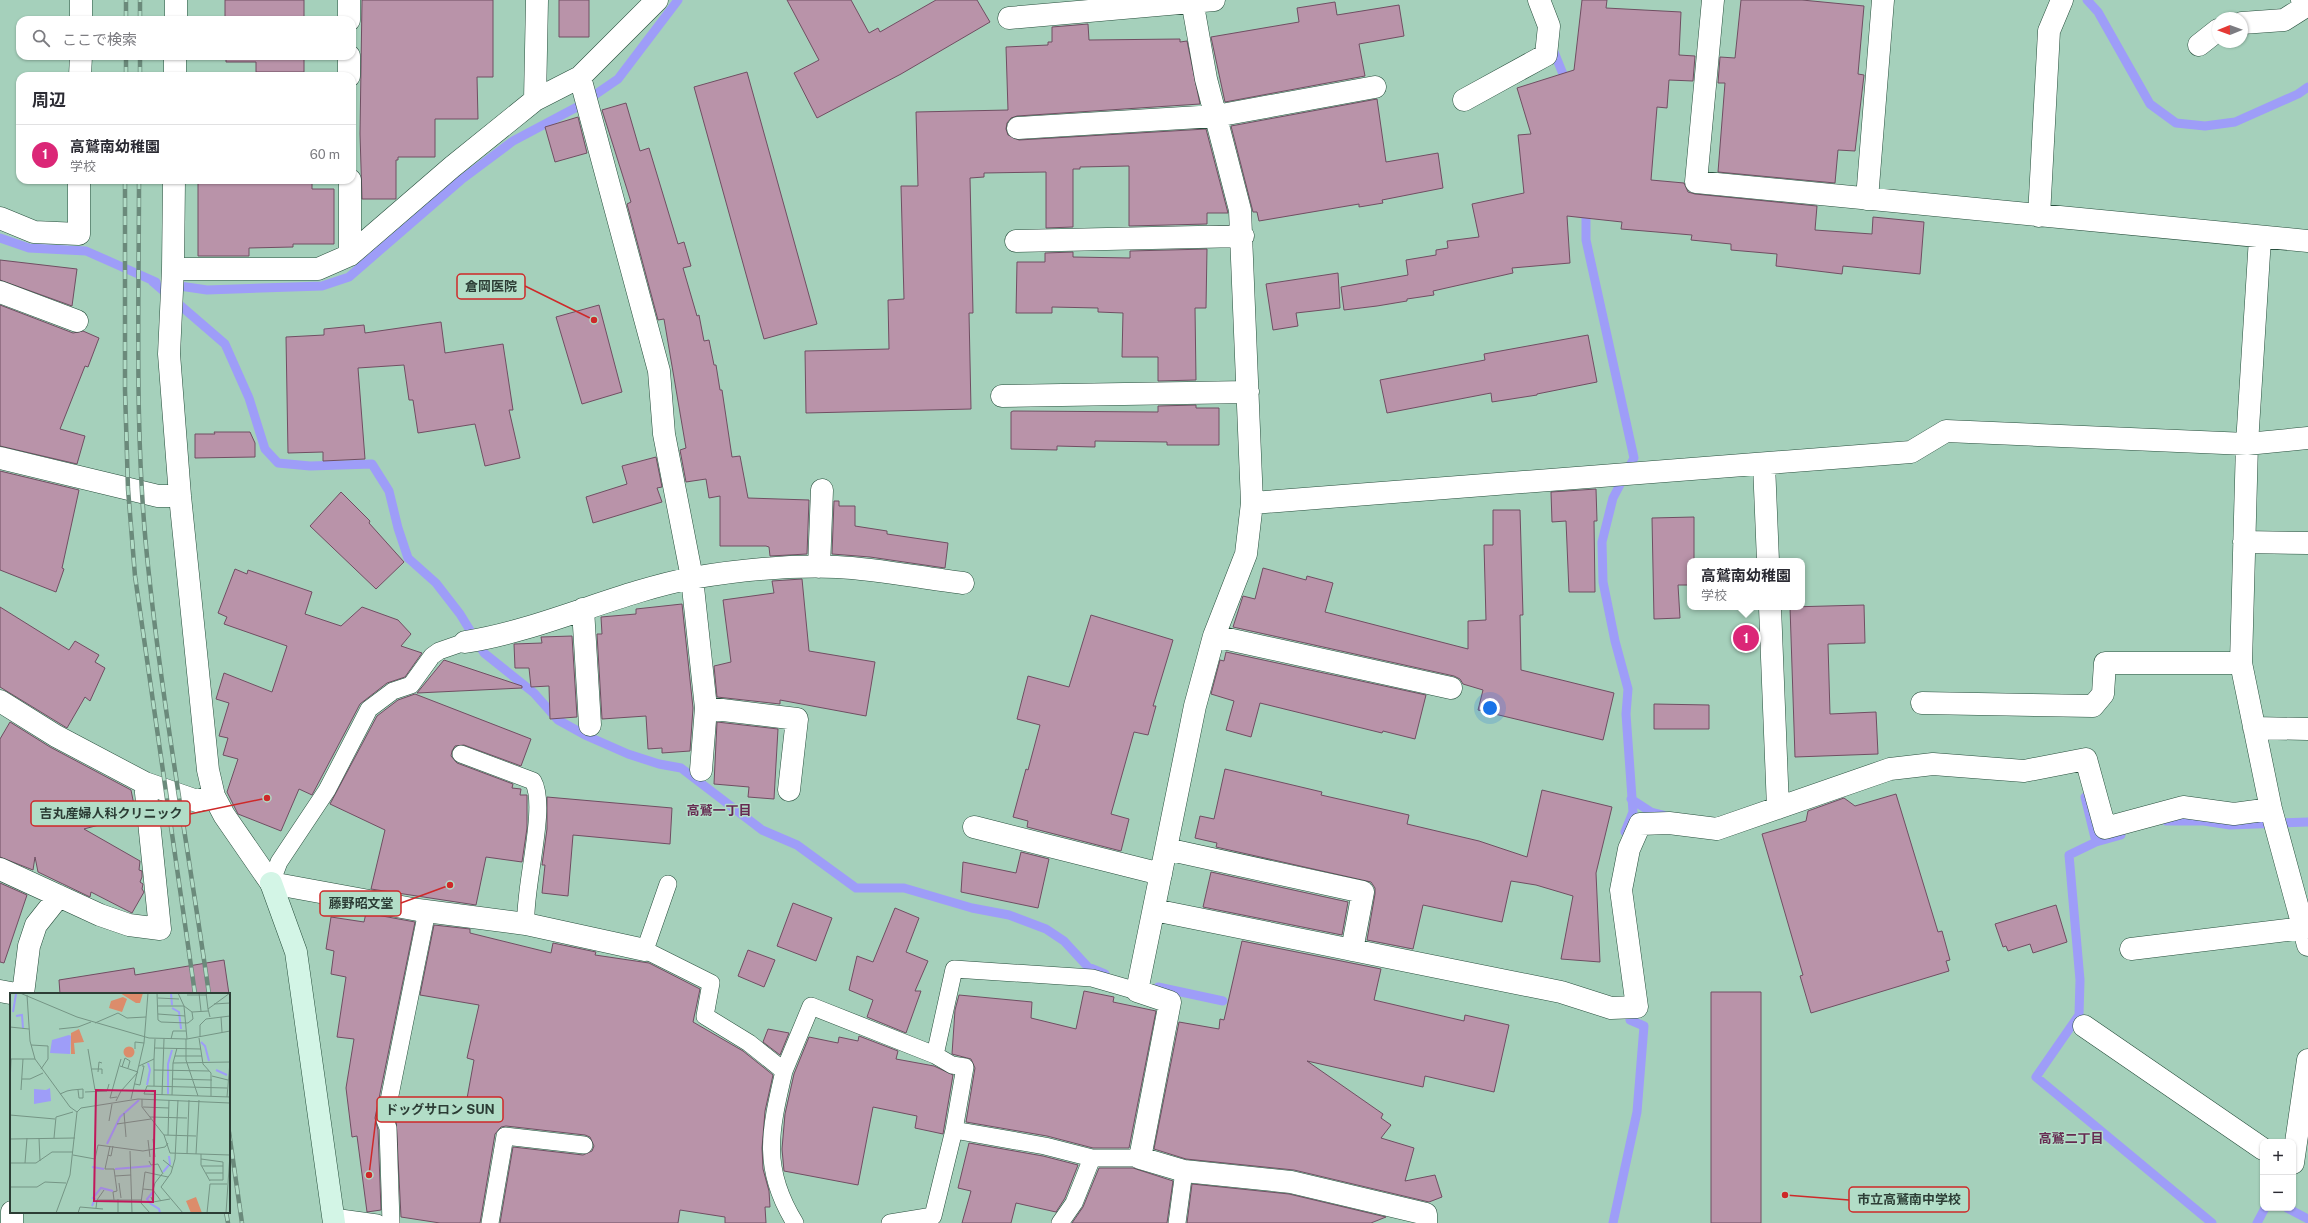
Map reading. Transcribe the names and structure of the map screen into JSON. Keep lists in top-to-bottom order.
{
  "districts": ["高鷲一丁目", "高鷲二丁目"],
  "places": [
    "倉岡医院",
    "吉丸産婦人科クリニック",
    "藤野昭文堂",
    "ドッグサロン SUN",
    "市立高鷲南中学校"
  ],
  "north": "left",
  "page": {
    "search": "ここで検索",
    "heading": "周辺",
    "list": [
      {
        "mark": "1",
        "name": "高鷲南幼稚園",
        "note": "学校",
        "value": "60 m"
      }
    ],
    "popup": ["高鷲南幼稚園", "学校"],
    "pins": "1",
    "map_buttons": ["+", "−"]
  }
}
